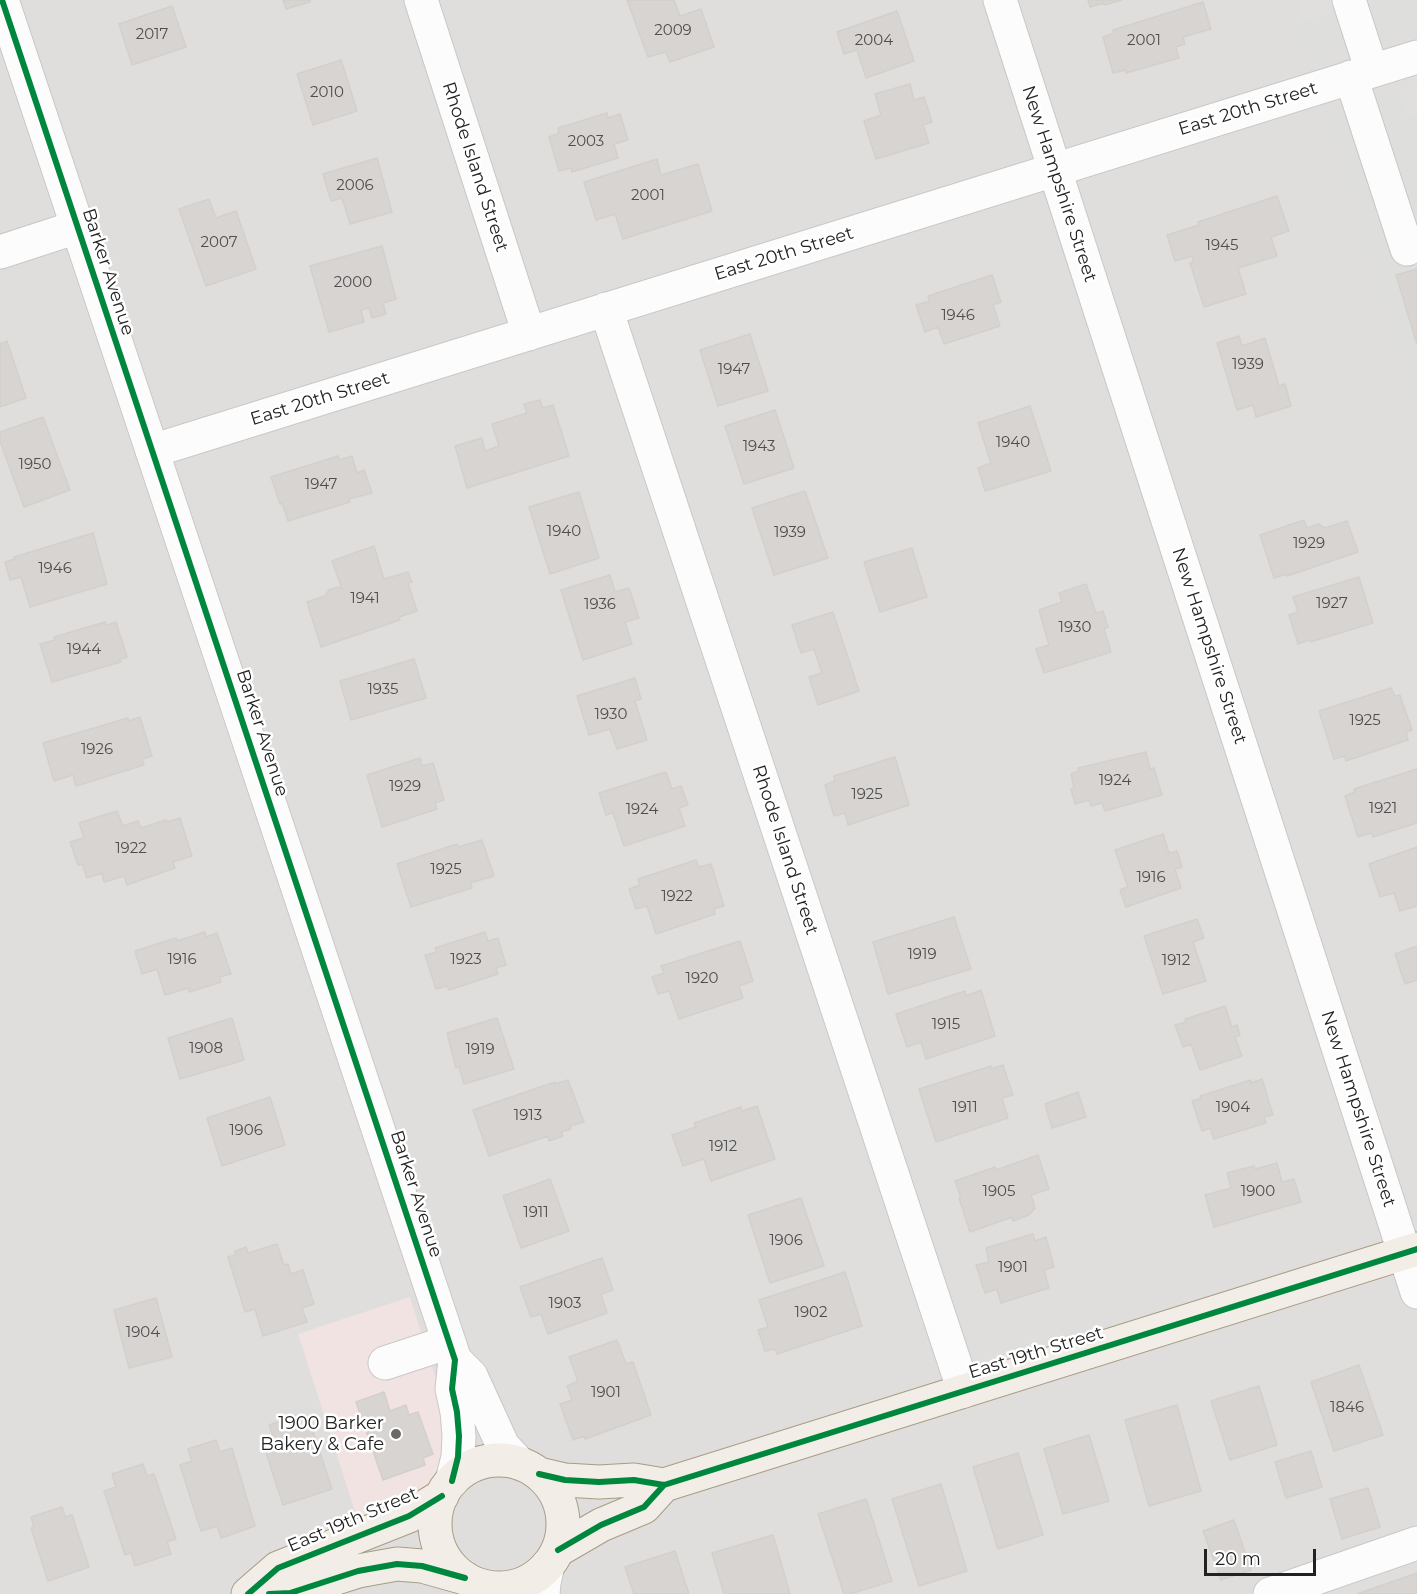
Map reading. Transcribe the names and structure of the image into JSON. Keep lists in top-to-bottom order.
{
  "streets": {
    "main road": ["East 19th Street"],
    "street": [
      "East 20th Street",
      "Rhode Island Street",
      "New Hampshire Street",
      "Barker Avenue"
    ]
  },
  "crossings": [
    ["East 20th Street", "Rhode Island Street"],
    ["East 20th Street", "New Hampshire Street"],
    ["East 20th Street", "Barker Avenue"],
    ["Rhode Island Street", "East 19th Street"],
    ["New Hampshire Street", "East 19th Street"],
    ["Barker Avenue", "East 19th Street"]
  ],
  "places": ["1900 Barker Bakery & Cafe"],
  "house_numbers": [
    "2009",
    "2017",
    "2004",
    "2001",
    "2010",
    "2003",
    "2006",
    "2001",
    "2007",
    "1945",
    "2000",
    "1946",
    "1939",
    "1947",
    "1940",
    "1943",
    "1950",
    "1947",
    "1940",
    "1939",
    "1929",
    "1946",
    "1941",
    "1927",
    "1936",
    "1930",
    "1944",
    "1935",
    "1930",
    "1925",
    "1926",
    "1924",
    "1929",
    "1925",
    "1921",
    "1924",
    "1922",
    "1925",
    "1916",
    "1922",
    "1919",
    "1916",
    "1923",
    "1912",
    "1920",
    "1915",
    "1908",
    "1919",
    "1911",
    "1904",
    "1913",
    "1906",
    "1912",
    "1905",
    "1900",
    "1911",
    "1906",
    "1901",
    "1903",
    "1902",
    "1904",
    "1901",
    "1846"
  ],
  "scale_bar": "20 m"
}
